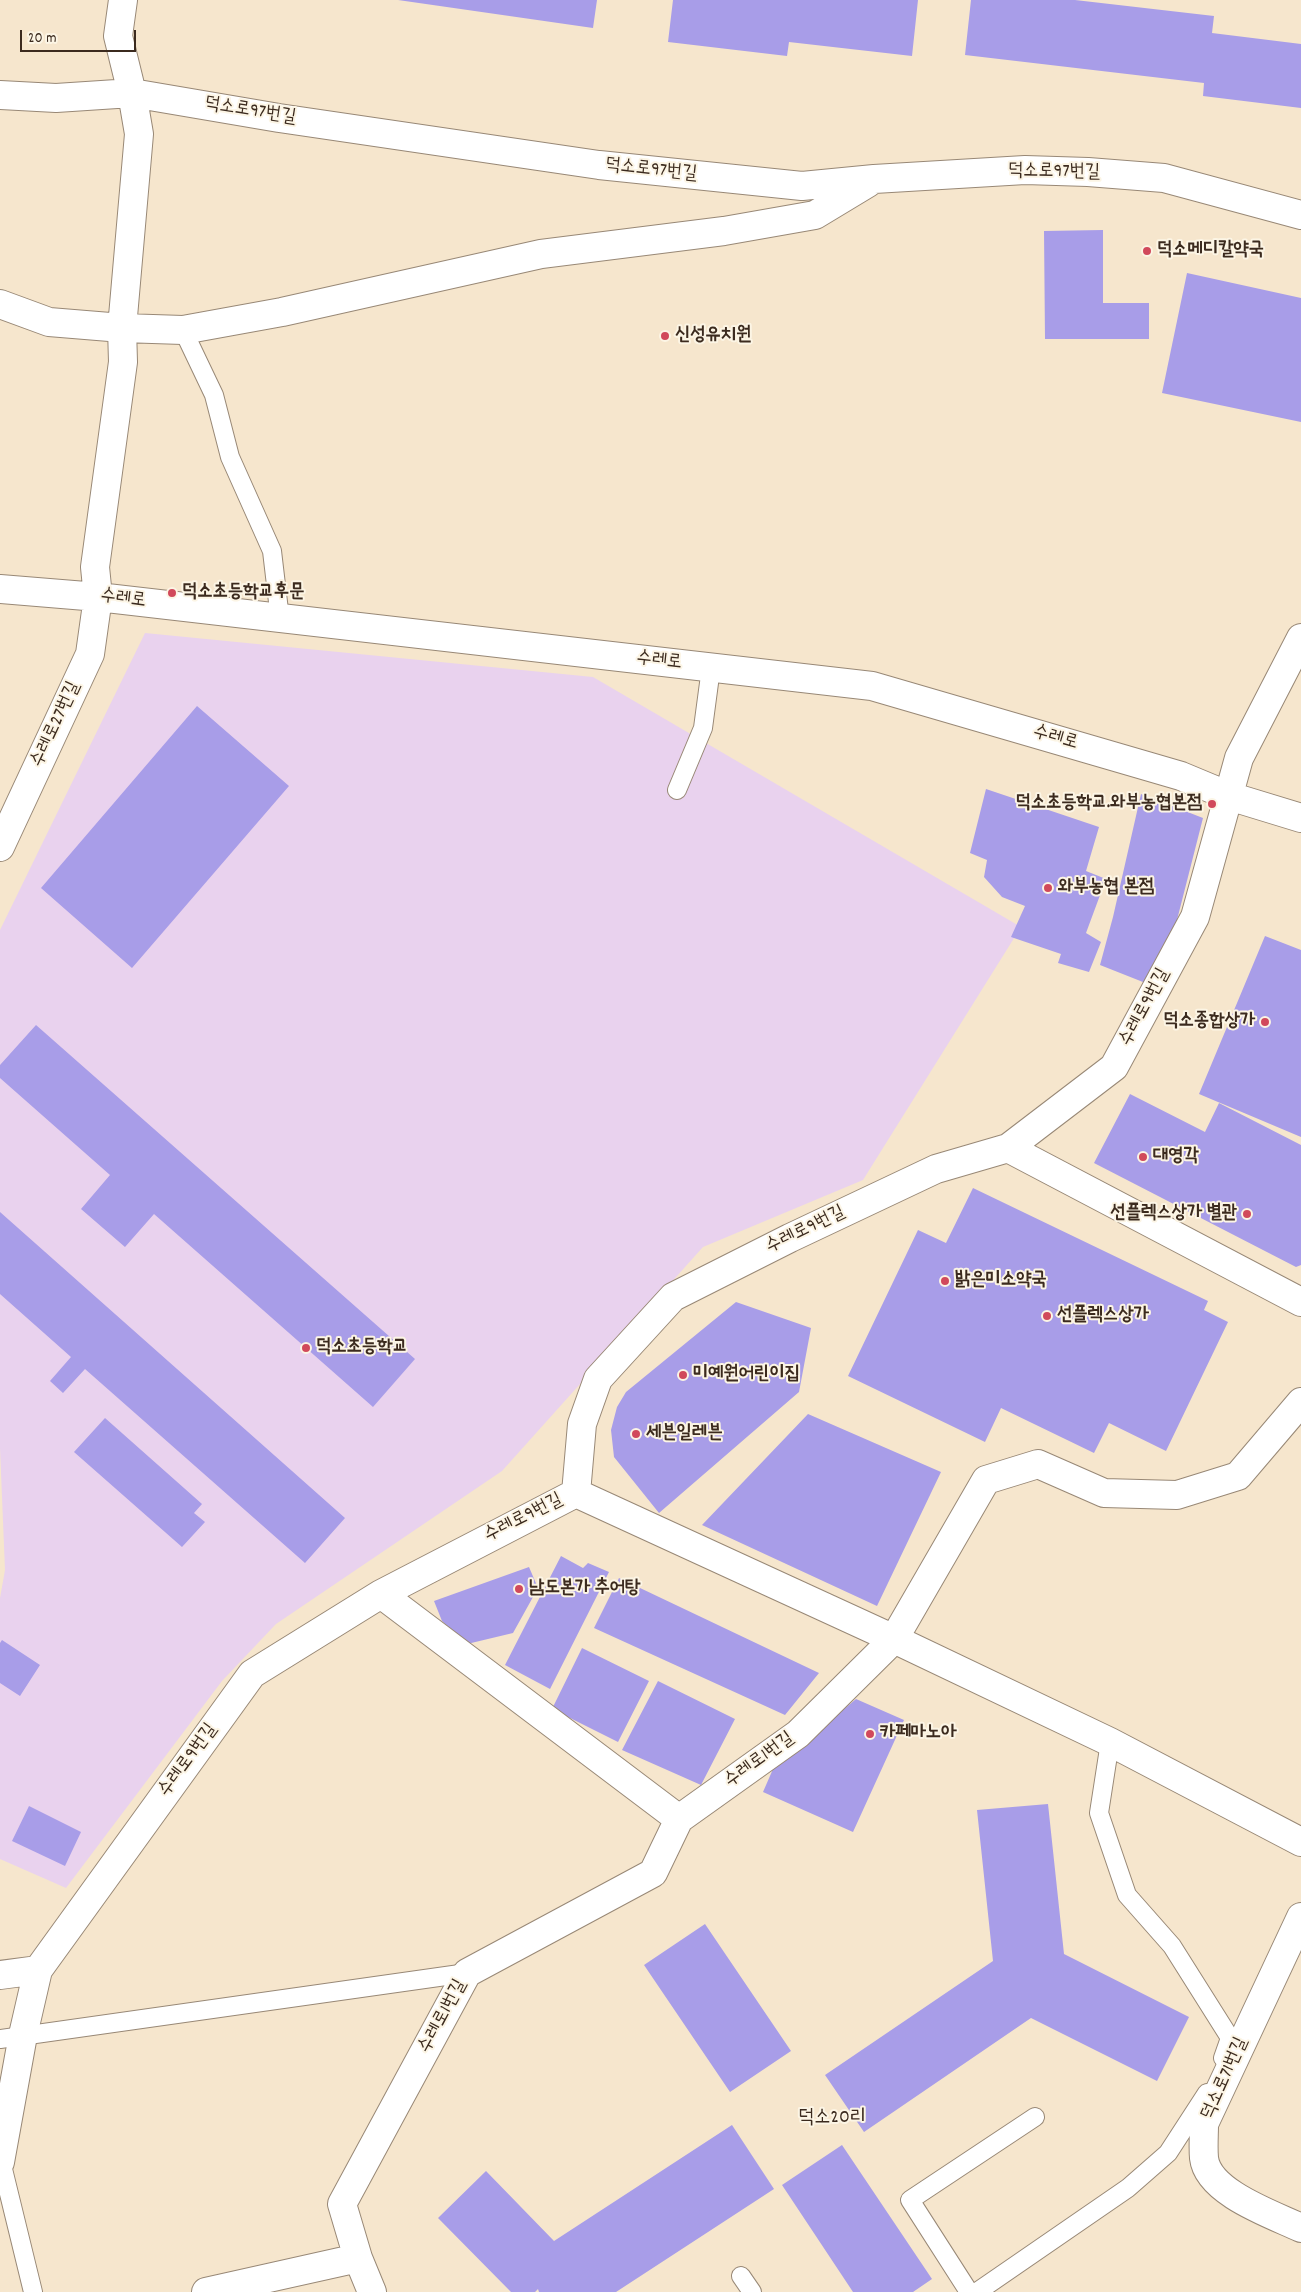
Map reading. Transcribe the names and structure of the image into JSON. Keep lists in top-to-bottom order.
{
  "streets": {
    "street": [
      "덕소로97번길",
      "수레로",
      "수레로27번길",
      "수레로9번길",
      "수레로1번길",
      "덕소로71번길"
    ]
  },
  "crossings": [
    ["덕소로97번길", "수레로27번길"],
    ["수레로", "수레로27번길"],
    ["수레로", "수레로9번길"]
  ],
  "districts": ["덕소20리"],
  "places": [
    "덕소메디칼약국",
    "신성유치원",
    "덕소초등학교후문",
    "덕소초등학교.와부농협본점",
    "와부농협 본점",
    "덕소종합상가",
    "대영각",
    "선플렉스상가 별관",
    "밝은미소약국",
    "선플렉스상가",
    "덕소초등학교",
    "미예원어린이집",
    "세븐일레븐",
    "남도본가 추어탕",
    "카페마노아"
  ],
  "scale_bar": "20 m"
}
